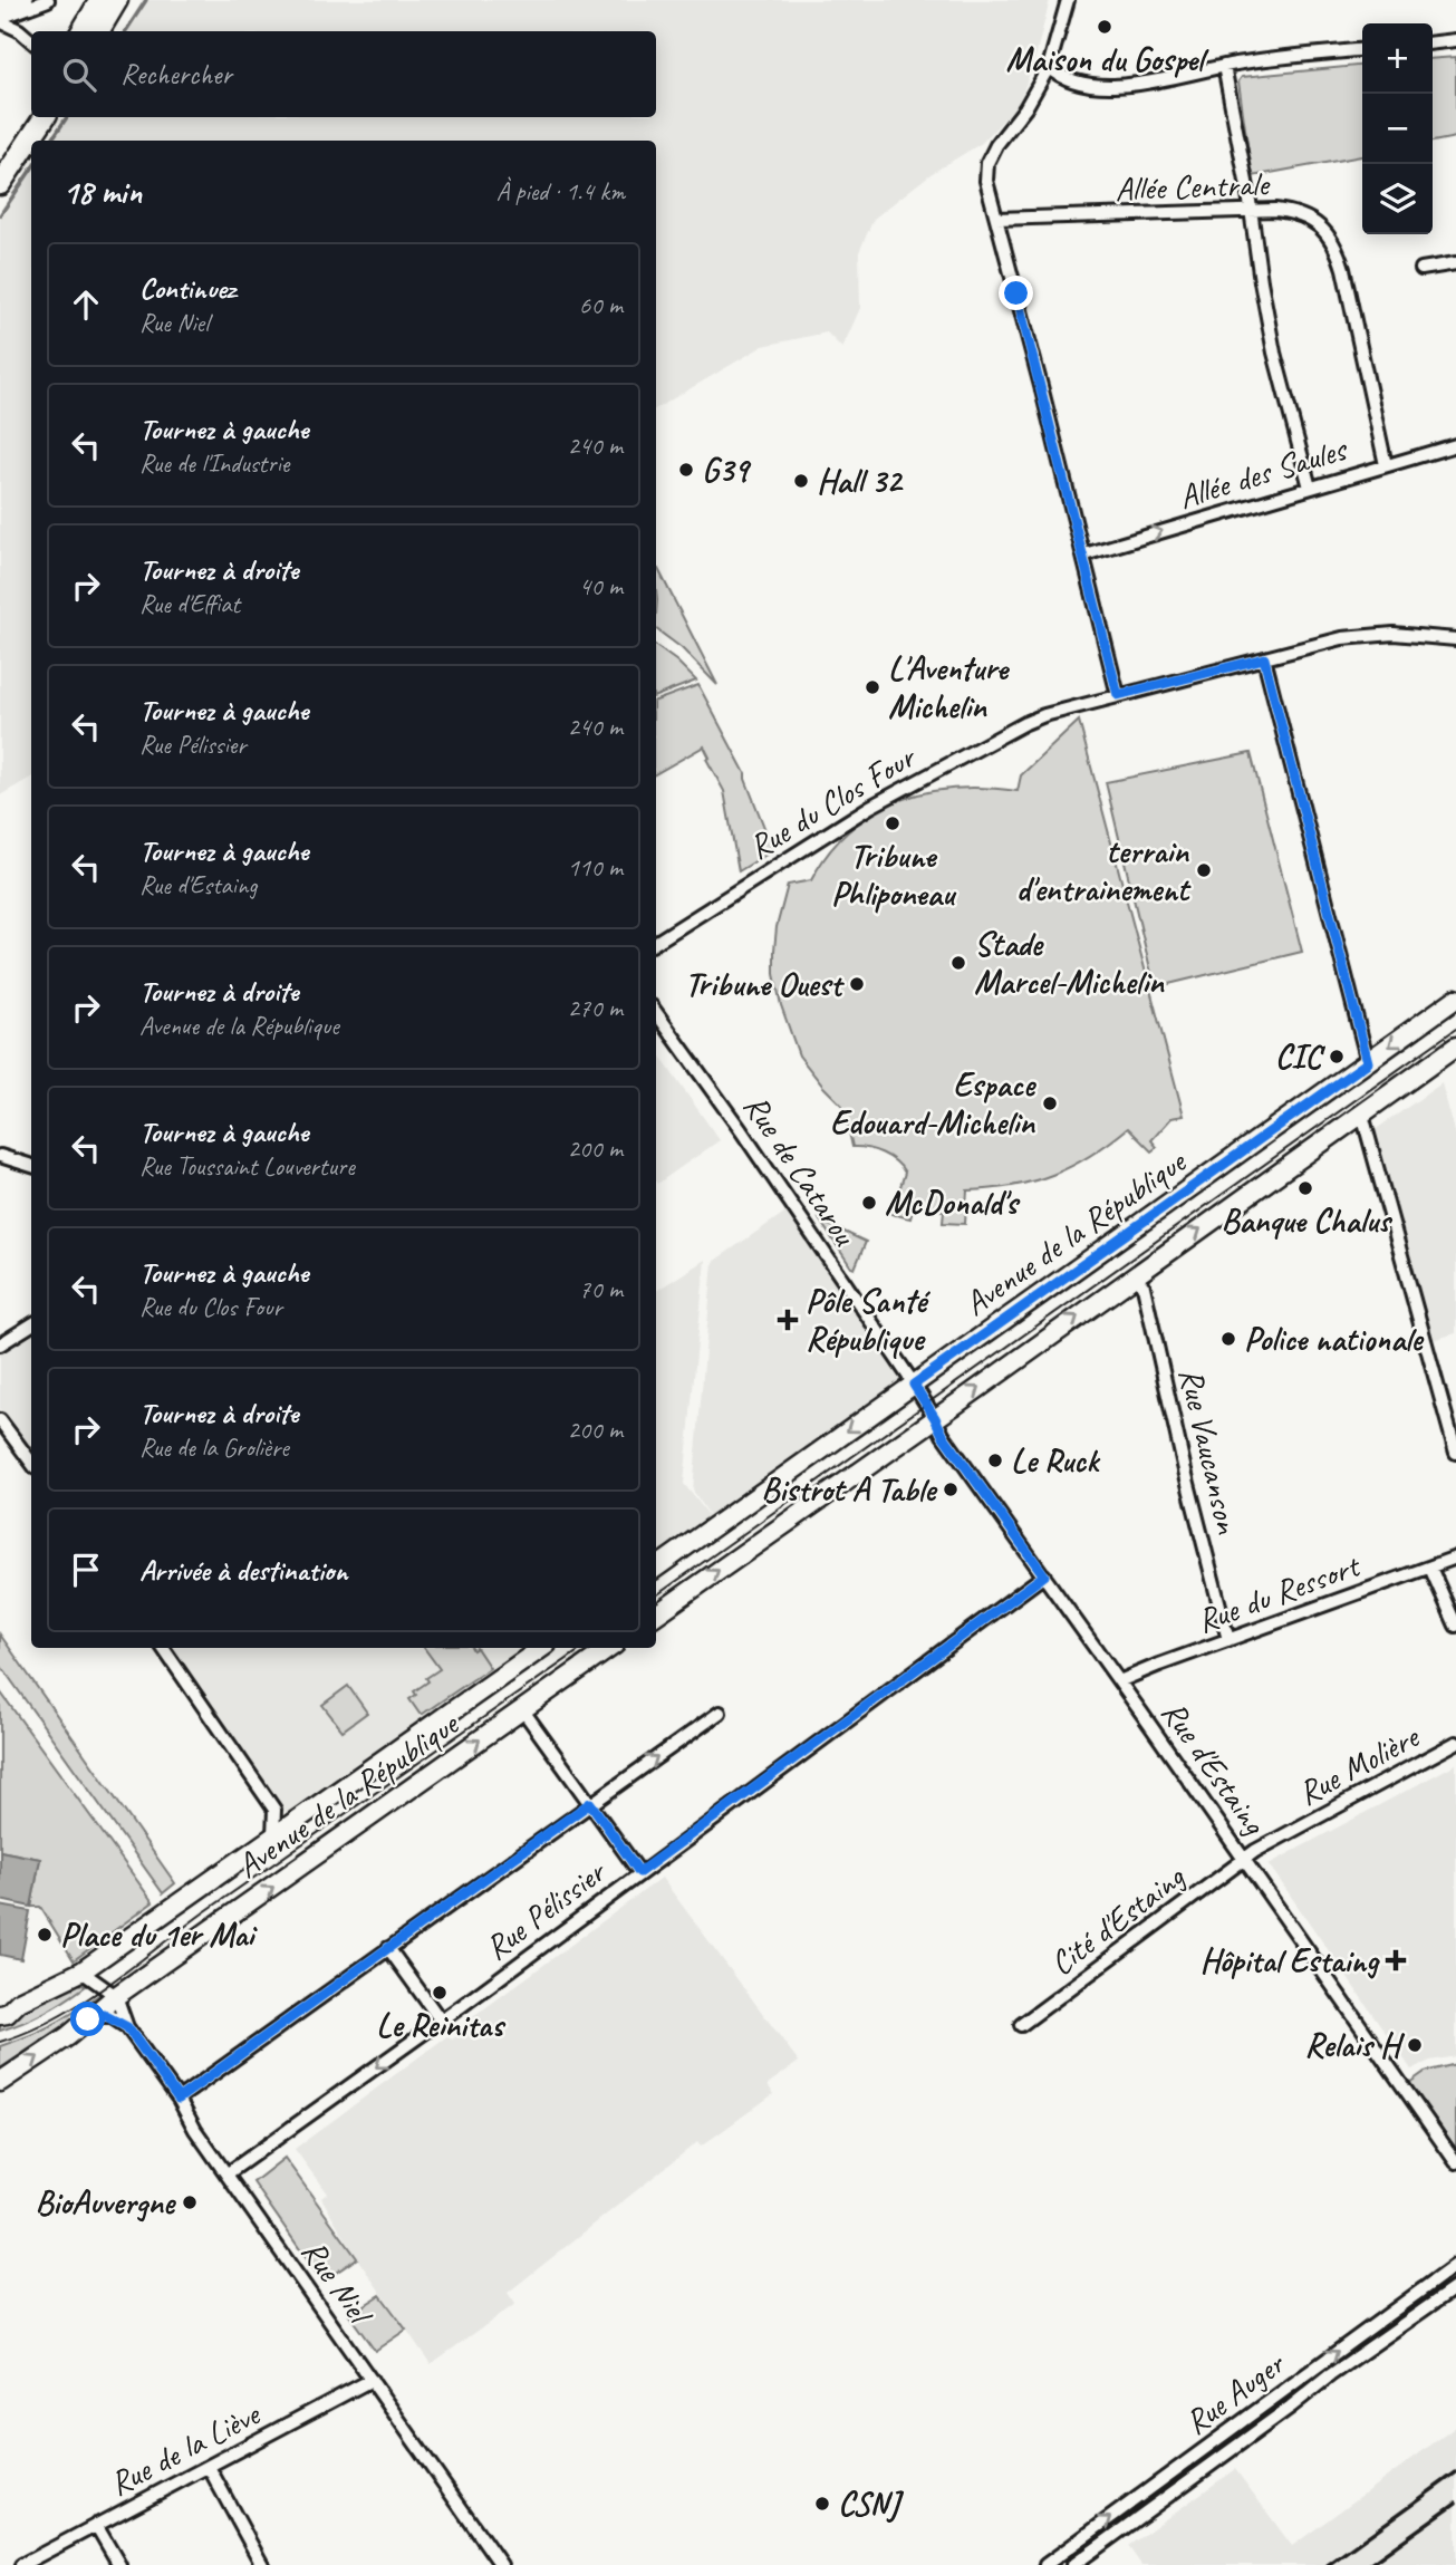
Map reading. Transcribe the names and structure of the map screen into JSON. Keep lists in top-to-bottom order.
{
  "streets": {
    "main road": ["Avenue de la République"],
    "street": [
      "Allée Centrale",
      "Allée des Saules",
      "Rue du Clos Four",
      "Rue de Catarou",
      "Rue Vaucanson",
      "Rue du Ressort",
      "Rue Molière",
      "Rue d'Estaing",
      "Rue Pélissier",
      "Cité d'Estaing",
      "Rue Niel",
      "Rue Auger",
      "Rue de la Liève"
    ]
  },
  "crossings": [
    ["Allée Centrale", "Allée des Saules"],
    ["Rue de Catarou", "Avenue de la République"],
    ["Rue de Catarou", "Rue d'Estaing"],
    ["Avenue de la République", "Rue Vaucanson"],
    ["Avenue de la République", "Rue d'Estaing"],
    ["Avenue de la République", "Rue Niel"],
    ["Rue Vaucanson", "Rue du Ressort"],
    ["Rue du Ressort", "Rue d'Estaing"],
    ["Rue Molière", "Rue d'Estaing"],
    ["Rue Molière", "Cité d'Estaing"],
    ["Rue d'Estaing", "Rue Pélissier"],
    ["Rue d'Estaing", "Cité d'Estaing"],
    ["Rue Pélissier", "Rue Niel"],
    ["Rue Niel", "Rue de la Liève"]
  ],
  "one_way": ["Allée des Saules"],
  "places": {
    "other": [
      "Maison du Gospel",
      "G39",
      "Hall 32",
      "L'Aventure Michelin",
      "Tribune Phliponeau",
      "terrain d'entrainement",
      "Stade Marcel-Michelin",
      "Tribune Ouest",
      "CIC",
      "Espace Edouard-Michelin",
      "Banque Chalus",
      "McDonald's",
      "Police nationale",
      "Le Ruck",
      "Bistrot A Table",
      "Place du 1er Mai",
      "Le Reinitas",
      "Relais H",
      "BioAuvergne",
      "CSNJ"
    ],
    "health": ["Pôle Santé République", "Hôpital Estaing"]
  },
  "page": {
    "map_buttons": ["+", "−"],
    "search": "Rechercher",
    "heading": ["18 min", "À pied · 1.4 km"],
    "list": [
      ["Continuez", "Rue Niel", "60 m"],
      ["Tournez à gauche", "Rue de l'Industrie", "240 m"],
      ["Tournez à droite", "Rue d'Effiat", "40 m"],
      ["Tournez à gauche", "Rue Pélissier", "240 m"],
      ["Tournez à gauche", "Rue d'Estaing", "110 m"],
      ["Tournez à droite", "Avenue de la République", "270 m"],
      ["Tournez à gauche", "Rue Toussaint Louverture", "200 m"],
      ["Tournez à gauche", "Rue du Clos Four", "70 m"],
      ["Tournez à droite", "Rue de la Grolière", "200 m"],
      "Arrivée à destination"
    ]
  }
}
